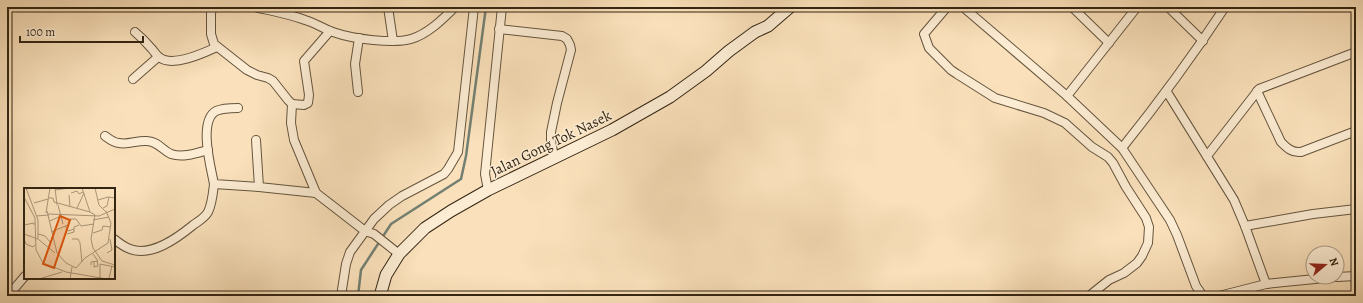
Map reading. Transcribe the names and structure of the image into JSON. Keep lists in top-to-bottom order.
{
  "streets": {
    "main road": ["Jalan Gong Tok Nasek"]
  },
  "scale_bar": "100 m",
  "north": "right"
}
